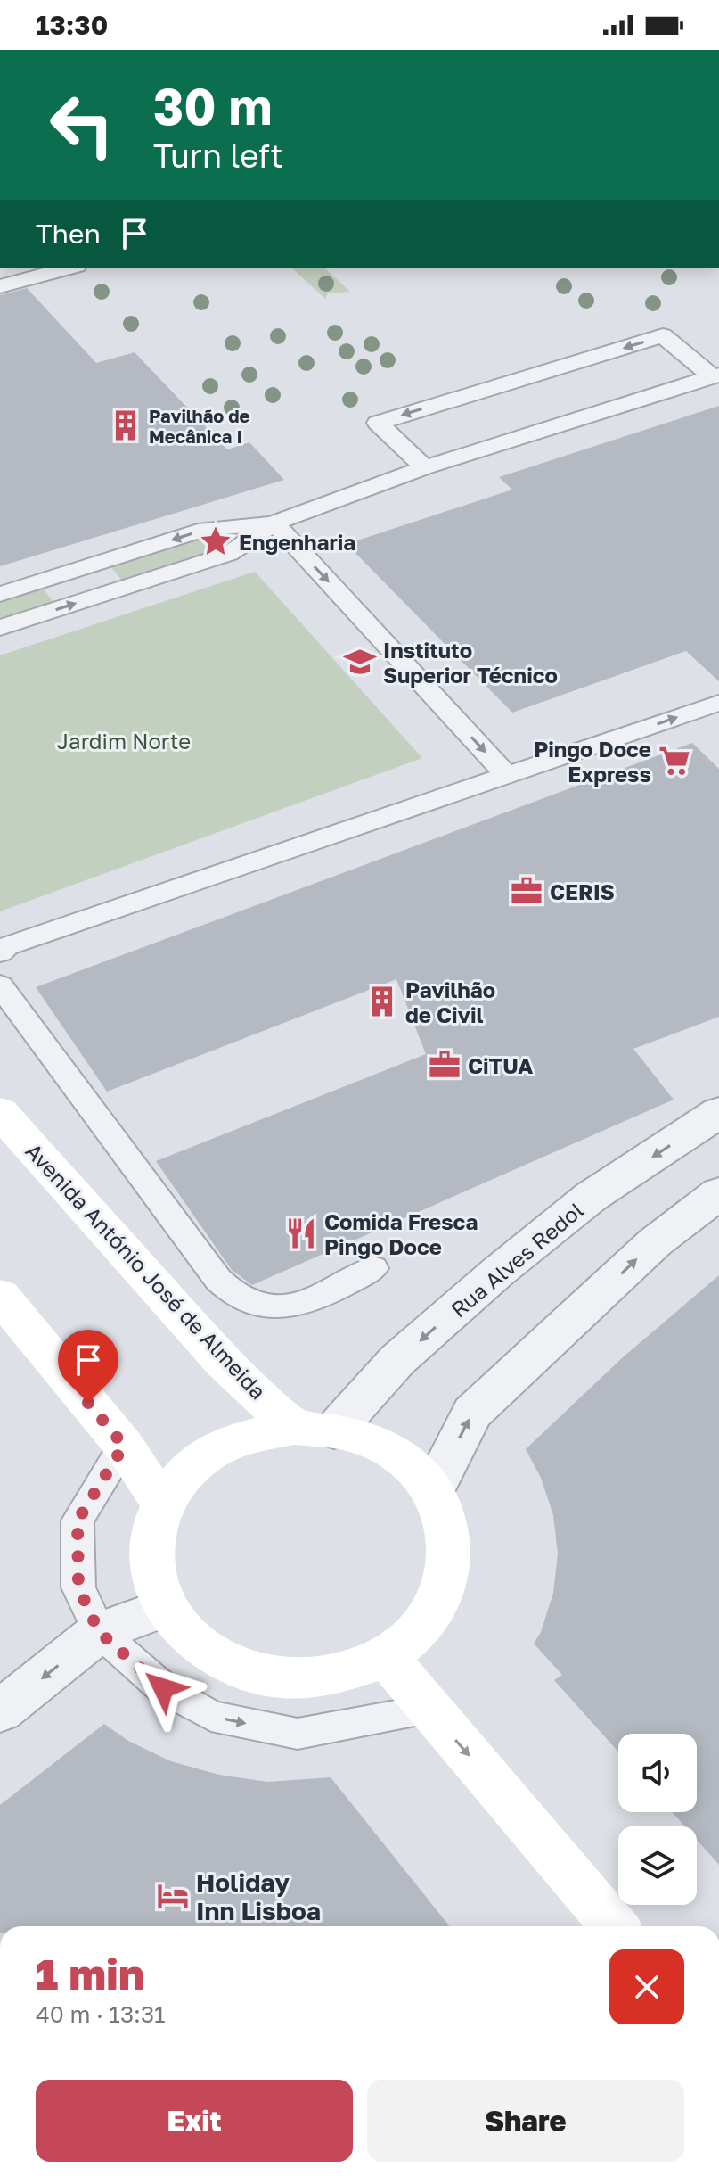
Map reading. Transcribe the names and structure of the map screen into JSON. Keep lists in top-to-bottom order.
{
  "streets": {
    "street": ["Rua Alves Redol", "Avenida António José de Almeida"]
  },
  "crossings": [
    ["Rua Alves Redol", "Avenida António José de Almeida"]
  ],
  "parks": ["Jardim Norte"],
  "places": {
    "building": ["Pavilhão de Mecânica I", "Pavilhão de Civil"],
    "place": ["Engenharia"],
    "school or university": ["Instituto Superior Técnico"],
    "supermarket": ["Pingo Doce Express"],
    "office": ["CERIS", "CiTUA"],
    "restaurant": ["Comida Fresca Pingo Doce"],
    "hotel": ["Holiday Inn Lisboa"]
  },
  "page": {
    "status": "13:30",
    "turn": ["30 m", "Turn left"],
    "then": "Then",
    "heading": ["1 min", "40 m · 13:31"],
    "buttons": ["Exit", "Share"]
  }
}
